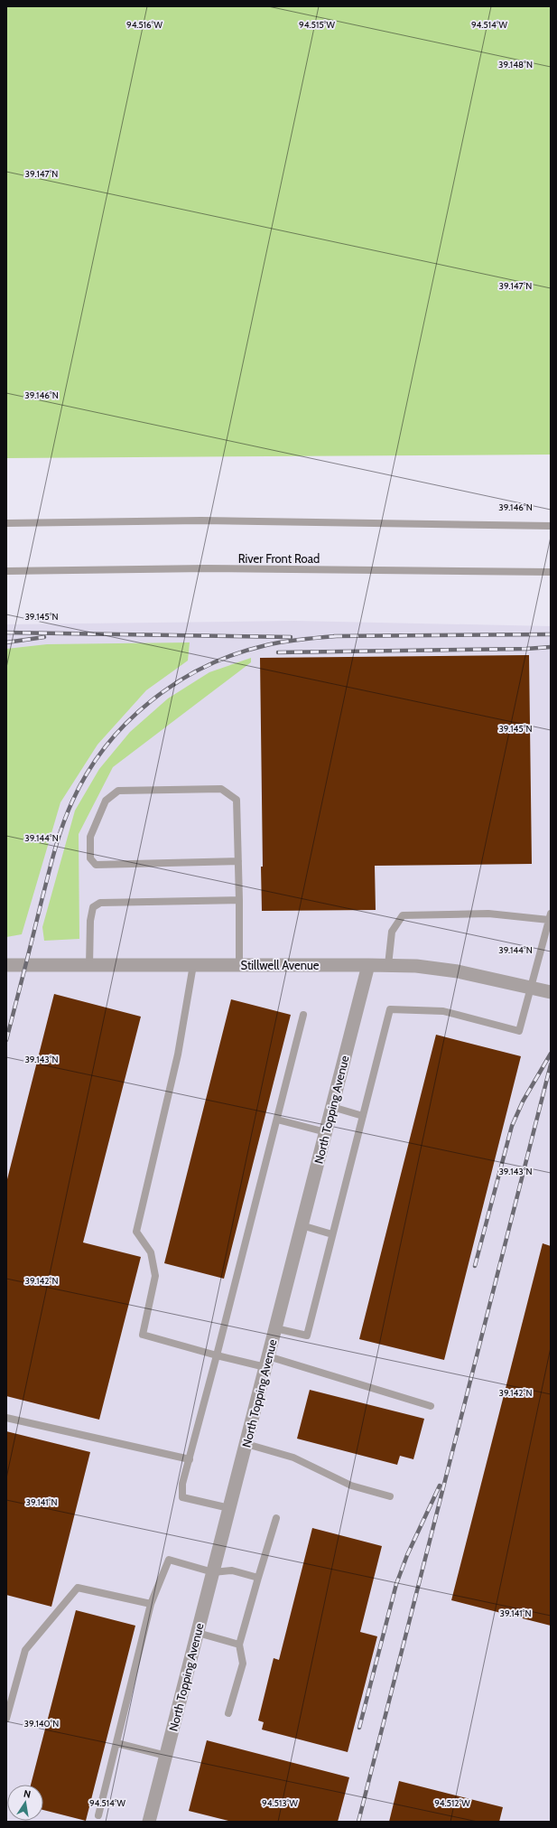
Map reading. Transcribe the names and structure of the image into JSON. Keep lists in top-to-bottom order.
{
  "streets": {
    "street": ["Stillwell Avenue", "North Topping Avenue"],
    "lane": ["River Front Road"]
  },
  "crossings": [
    ["Stillwell Avenue", "North Topping Avenue"]
  ],
  "north": "top",
  "coordinates": [
    "94.516°W",
    "94.515°W",
    "94.514°W",
    "39.148°N",
    "39.147°N",
    "39.146°N",
    "39.145°N",
    "39.144°N",
    "39.143°N",
    "39.142°N",
    "39.141°N",
    "39.140°N",
    "94.513°W",
    "94.512°W"
  ]
}
